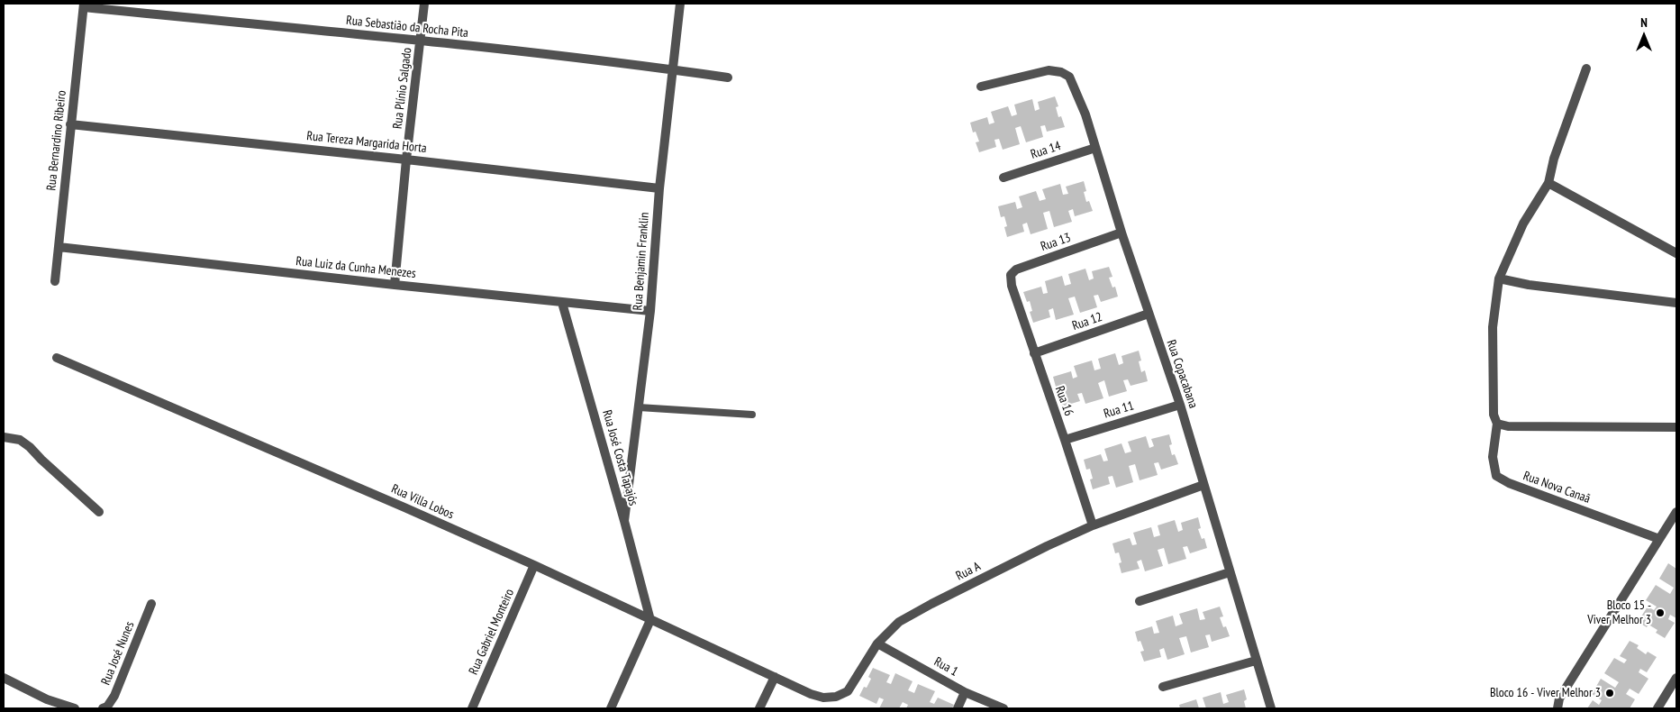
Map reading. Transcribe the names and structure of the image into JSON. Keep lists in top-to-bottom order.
{
  "streets": {
    "street": [
      "Rua Sebastião da Rocha Pita",
      "Rua Plínio Salgado",
      "Rua Bernardino Ribeiro",
      "Rua Tereza Margarida Horta",
      "Rua 14",
      "Rua 13",
      "Rua Benjamin Franklin",
      "Rua Luiz da Cunha Menezes",
      "Rua 12",
      "Rua Copacabana",
      "Rua 16",
      "Rua 11",
      "Rua José Costa Tapajós",
      "Rua Nova Canaã",
      "Rua Villa Lobos",
      "Rua A",
      "Rua Gabriel Monteiro",
      "Rua José Nunes",
      "Rua 1"
    ]
  },
  "crossings": [
    ["Rua Sebastião da Rocha Pita", "Rua Plínio Salgado"],
    ["Rua Sebastião da Rocha Pita", "Rua Bernardino Ribeiro"],
    ["Rua Sebastião da Rocha Pita", "Rua Benjamin Franklin"],
    ["Rua Plínio Salgado", "Rua Tereza Margarida Horta"],
    ["Rua Plínio Salgado", "Rua Luiz da Cunha Menezes"],
    ["Rua Bernardino Ribeiro", "Rua Tereza Margarida Horta"],
    ["Rua Bernardino Ribeiro", "Rua Luiz da Cunha Menezes"],
    ["Rua Tereza Margarida Horta", "Rua Benjamin Franklin"],
    ["Rua 14", "Rua Copacabana"],
    ["Rua 13", "Rua Copacabana"],
    ["Rua 13", "Rua 16"],
    ["Rua Benjamin Franklin", "Rua Luiz da Cunha Menezes"],
    ["Rua Benjamin Franklin", "Rua José Costa Tapajós"],
    ["Rua Luiz da Cunha Menezes", "Rua José Costa Tapajós"],
    ["Rua 12", "Rua Copacabana"],
    ["Rua 12", "Rua 16"],
    ["Rua Copacabana", "Rua 11"],
    ["Rua Copacabana", "Rua A"],
    ["Rua 16", "Rua 11"],
    ["Rua 16", "Rua A"],
    ["Rua José Costa Tapajós", "Rua Villa Lobos"],
    ["Rua Villa Lobos", "Rua A"],
    ["Rua Villa Lobos", "Rua Gabriel Monteiro"],
    ["Rua A", "Rua 1"]
  ],
  "places": ["Bloco 15 - Viver Melhor 3", "Bloco 16 - Viver Melhor 3"],
  "north": "top"
}
